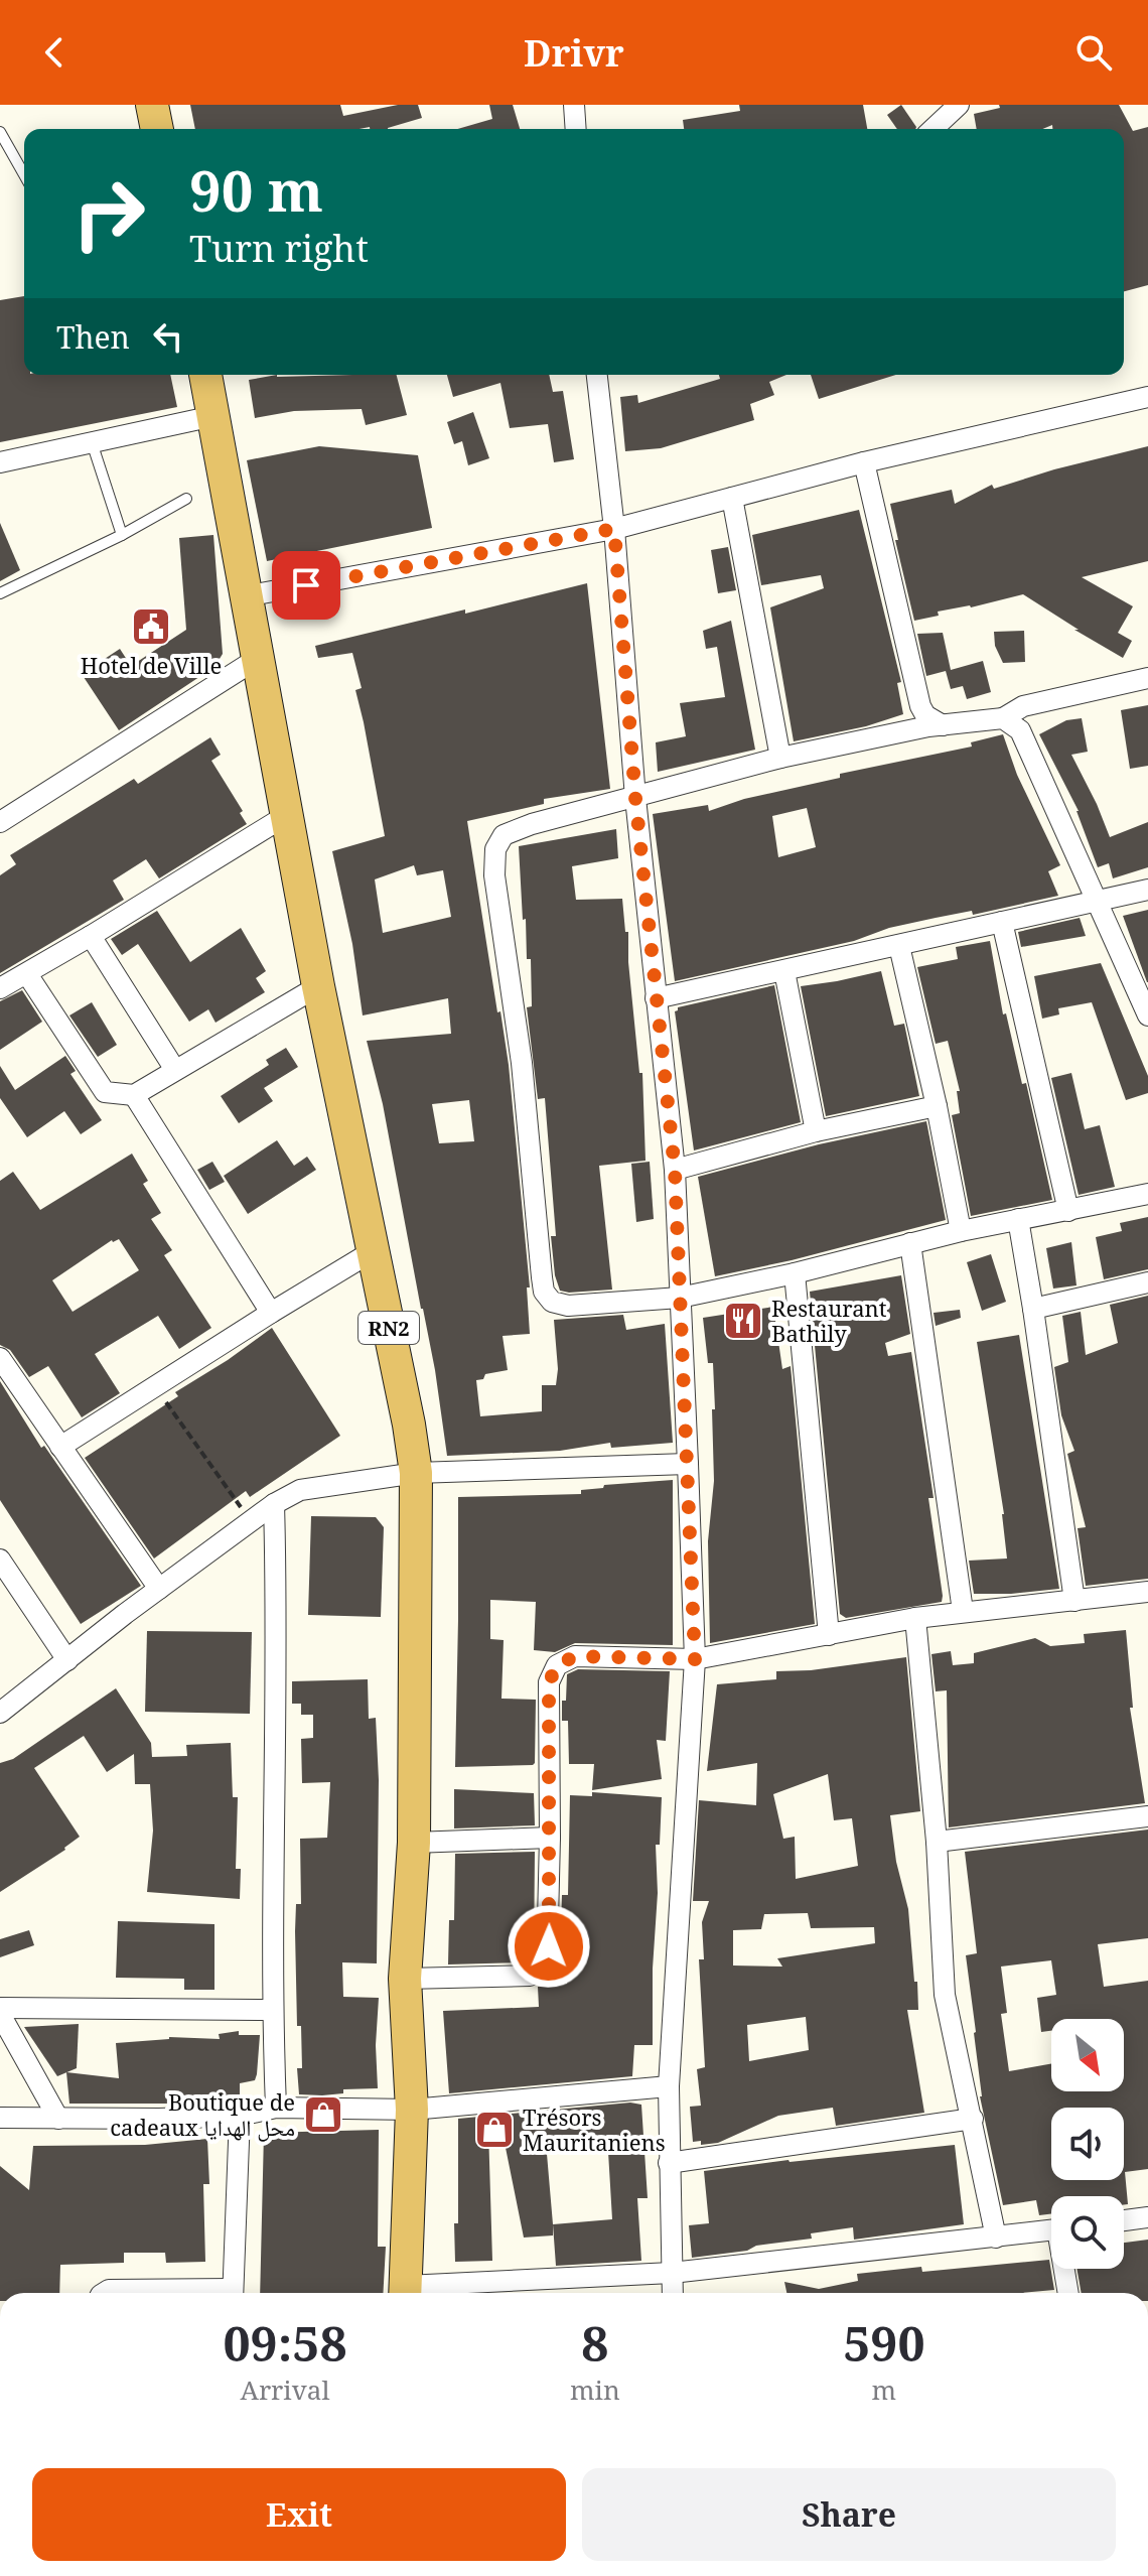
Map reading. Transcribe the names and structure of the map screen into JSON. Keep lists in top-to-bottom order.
{
  "streets": {
    "highway": ["RN2"]
  },
  "places": {
    "public building": ["Hotel de Ville"],
    "restaurant": ["Restaurant Bathily"],
    "shop": ["Boutique de cadeaux محل الهدايا", "Trésors Mauritaniens"]
  },
  "north": "bottom right",
  "page": {
    "header": "Drivr",
    "turn": ["90 m", "Turn right"],
    "then": "Then",
    "eta": [
      "09:58",
      "Arrival",
      "8",
      "min",
      "590",
      "m"
    ],
    "buttons": ["Exit", "Share"]
  }
}
